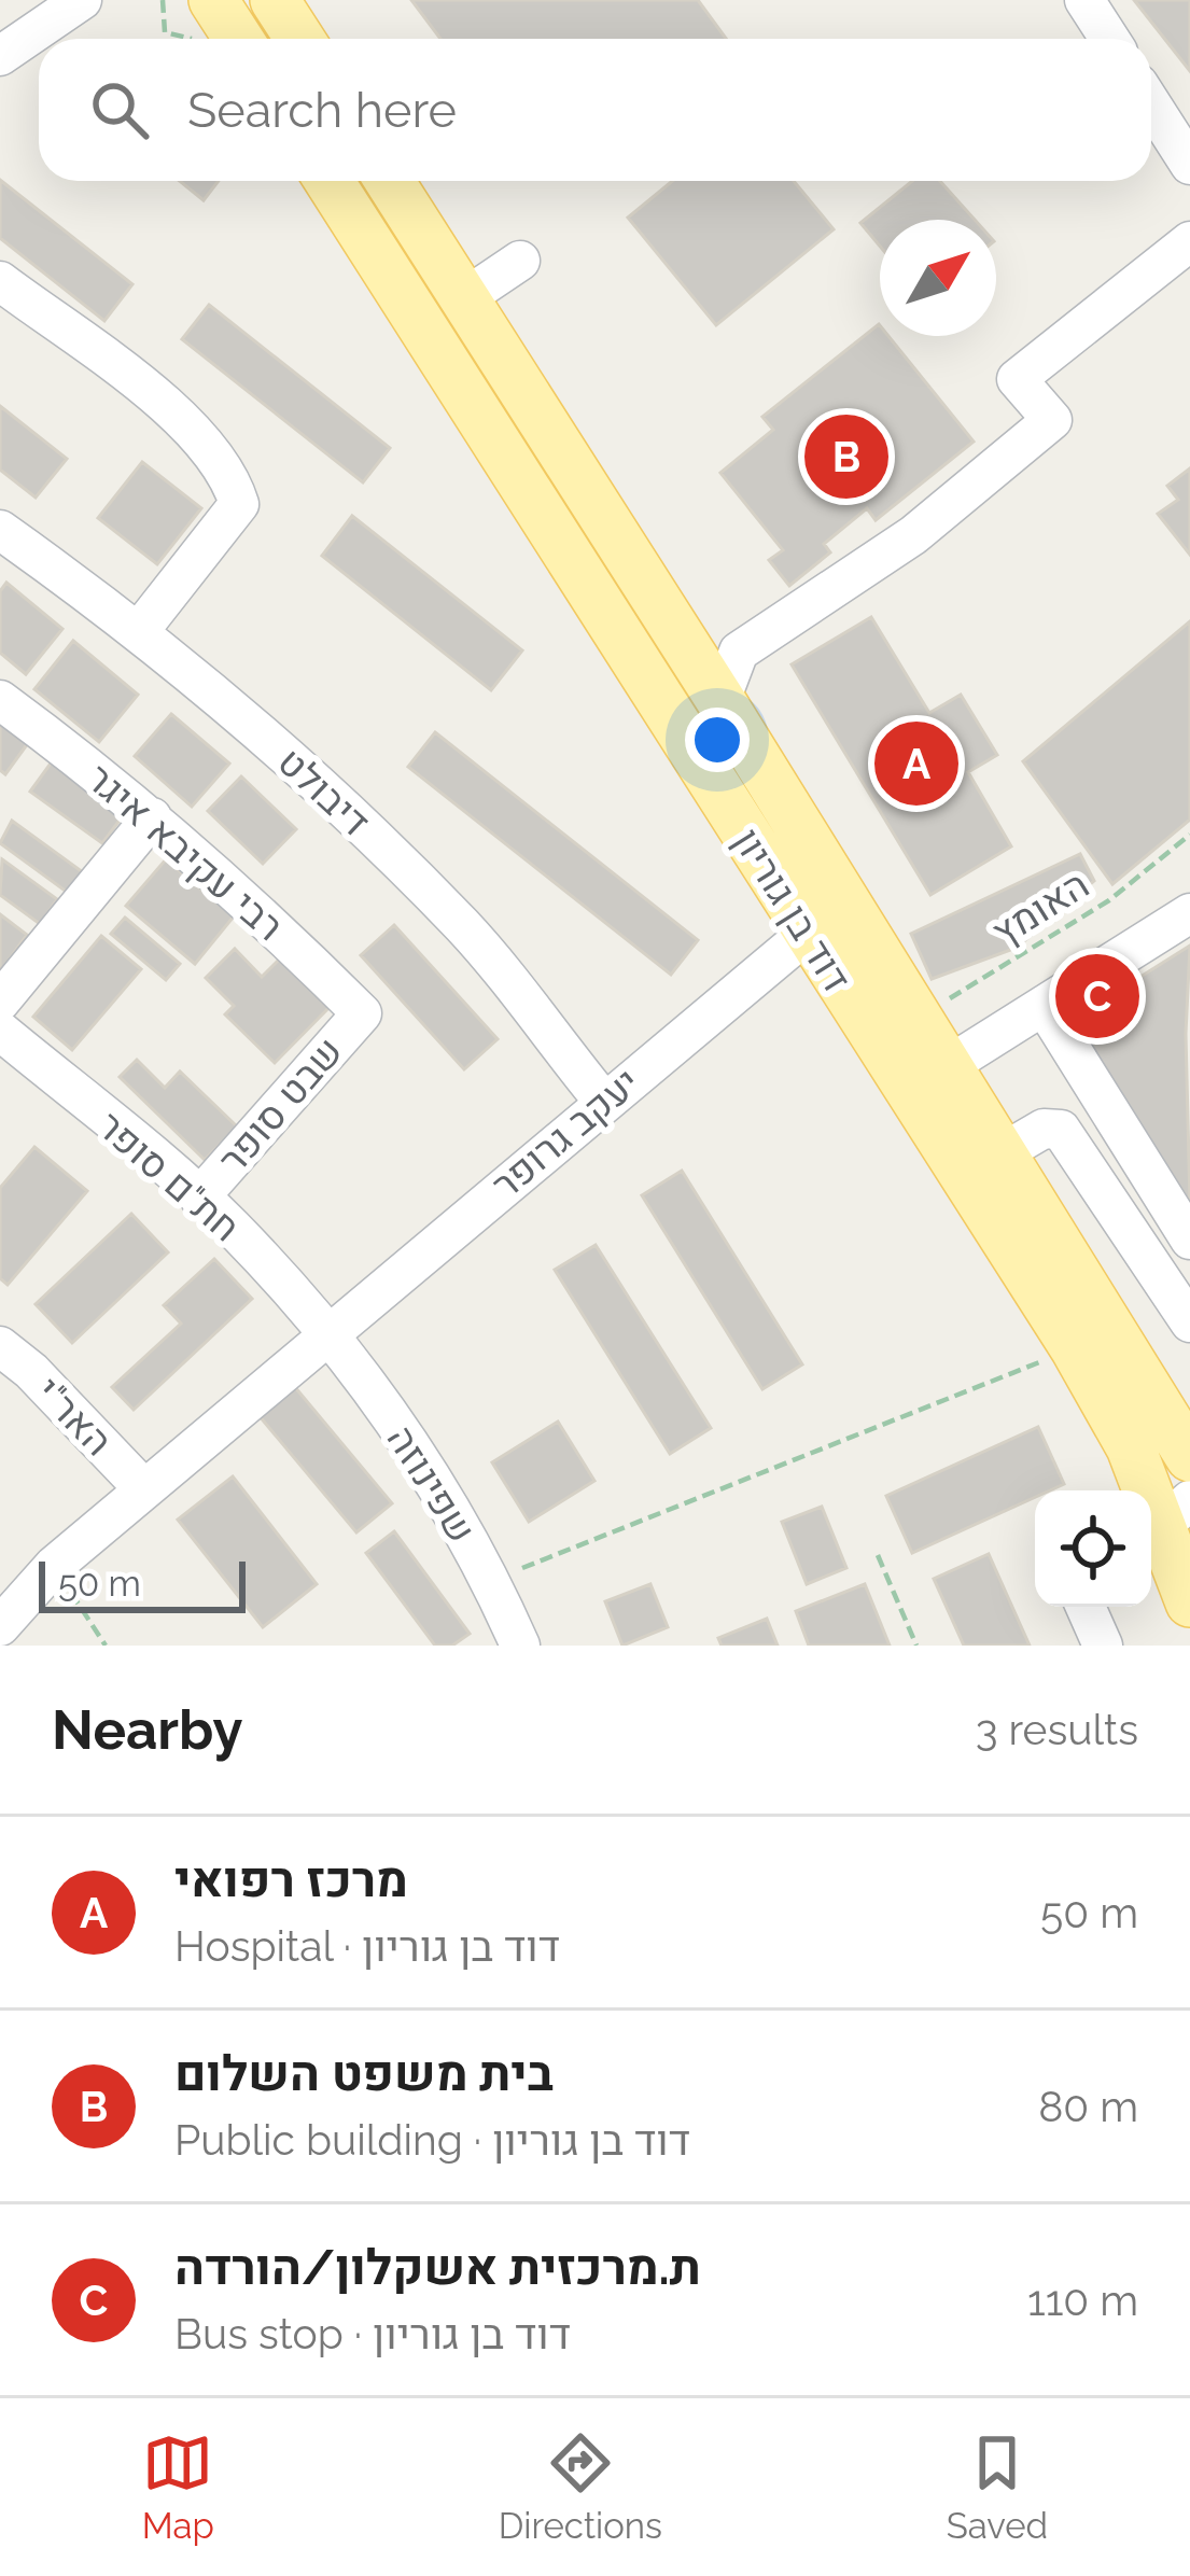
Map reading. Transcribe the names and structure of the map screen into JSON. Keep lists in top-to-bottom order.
{
  "streets": {
    "main road": ["דוד בן גוריון"],
    "street": [
      "דיבולט",
      "רבי עקיבא איגר",
      "שבט סופר",
      "יעקב גרופר",
      "חת\"ם סופר",
      "האר\"י",
      "שפינוזה"
    ],
    "path": ["האומץ"]
  },
  "crossings": [
    ["דיבולט", "יעקב גרופר"],
    ["רבי עקיבא איגר", "שבט סופר"],
    ["האומץ", "דוד בן גוריון"],
    ["דוד בן גוריון", "יעקב גרופר"],
    ["שבט סופר", "חת\"ם סופר"],
    ["יעקב גרופר", "חת\"ם סופר"],
    ["יעקב גרופר", "האר\"י"],
    ["יעקב גרופר", "שפינוזה"],
    ["חת\"ם סופר", "שפינוזה"]
  ],
  "scale_bar": "50 m",
  "north": "top right",
  "page": {
    "search": "Search here",
    "pins": ["B", "A", "C"],
    "scale": "50 m",
    "heading": ["Nearby", "3 results"],
    "list": [
      {
        "mark": "A",
        "name": "מרכז רפואי",
        "note": "Hospital · דוד בן גוריון",
        "value": "50 m"
      },
      {
        "mark": "B",
        "name": "בית משפט השלום",
        "note": "Public building · דוד בן גוריון",
        "value": "80 m"
      },
      {
        "mark": "C",
        "name": "ת.מרכזית אשקלון/הורדה",
        "note": "Bus stop · דוד בן גוריון",
        "value": "110 m"
      }
    ],
    "nav": ["Map", "Directions", "Saved"]
  }
}
